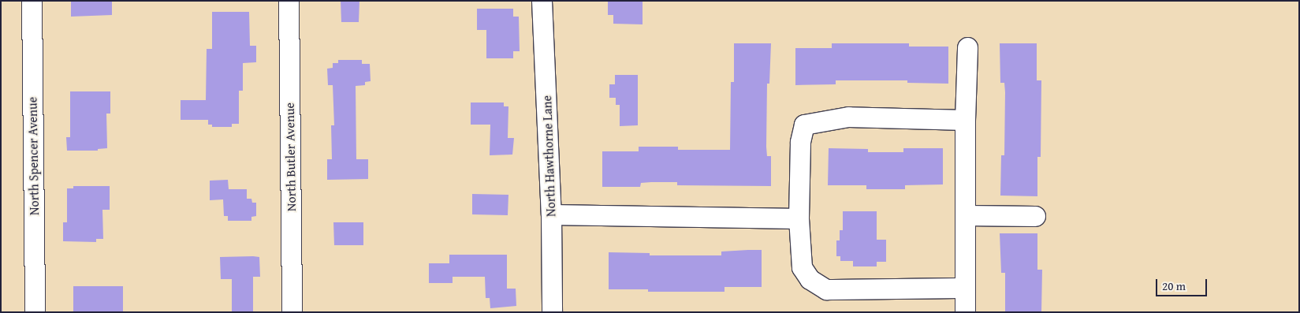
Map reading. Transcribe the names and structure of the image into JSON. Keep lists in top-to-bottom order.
{
  "streets": {
    "street": ["North Spencer Avenue", "North Hawthorne Lane", "North Butler Avenue"]
  },
  "scale_bar": "20 m"
}
